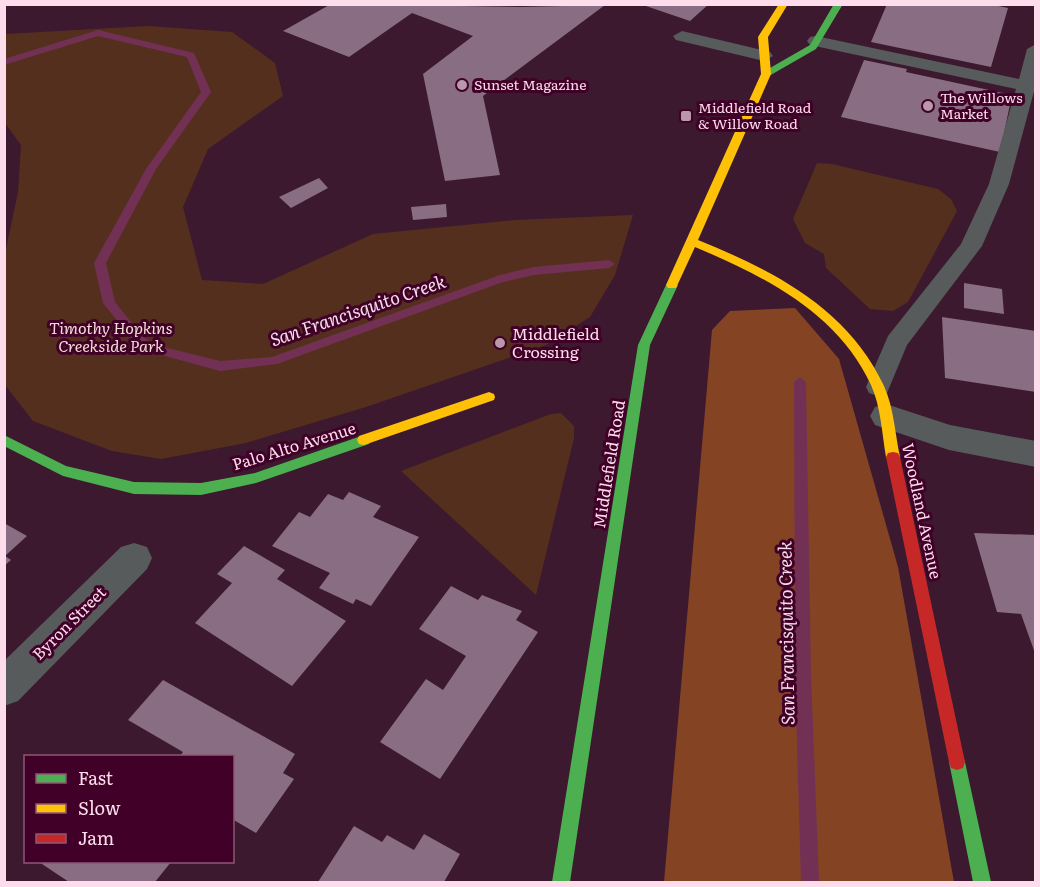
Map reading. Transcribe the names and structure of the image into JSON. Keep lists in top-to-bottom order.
{
  "streets": {
    "main road": ["Palo Alto Avenue", "Middlefield Road", "Woodland Avenue"],
    "street": ["Byron Street"]
  },
  "crossings": [
    ["Middlefield Road", "Woodland Avenue"]
  ],
  "water": ["San Francisquito Creek"],
  "parks": ["Timothy Hopkins Creekside Park"],
  "places": {
    "other": ["Sunset Magazine", "The Willows Market", "Middlefield Crossing"],
    "transit": ["Middlefield Road & Willow Road"]
  },
  "legend": ["Fast", "Slow", "Jam"]
}
